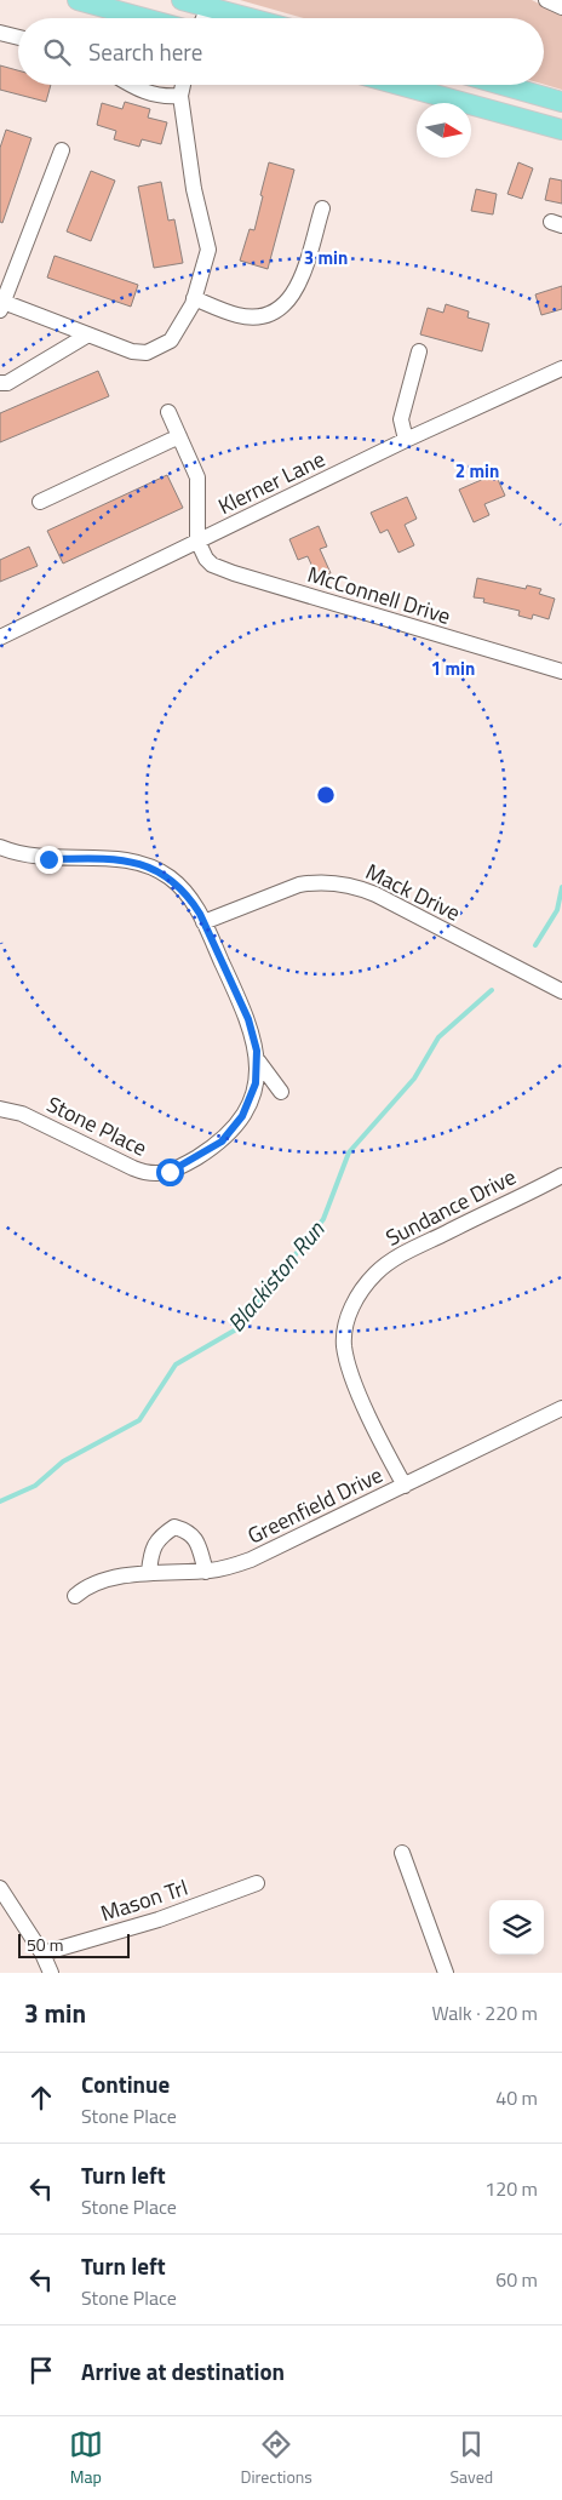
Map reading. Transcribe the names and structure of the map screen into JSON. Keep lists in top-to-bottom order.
{
  "streets": {
    "street": [
      "Klerner Lane",
      "McConnell Drive",
      "Mack Drive",
      "Stone Place",
      "Sundance Drive",
      "Greenfield Drive",
      "Mason Trl"
    ]
  },
  "crossings": [
    ["Klerner Lane", "McConnell Drive"],
    ["Mack Drive", "Stone Place"],
    ["Sundance Drive", "Greenfield Drive"]
  ],
  "water": ["Blackiston Run"],
  "scale_bar": "50 m",
  "north": "right",
  "page": {
    "search": "Search here",
    "scale": "50 m",
    "heading": ["3 min", "Walk · 220 m"],
    "list": [
      ["Continue", "Stone Place", "40 m"],
      ["Turn left", "Stone Place", "120 m"],
      ["Turn left", "Stone Place", "60 m"],
      "Arrive at destination"
    ],
    "nav": ["Map", "Directions", "Saved"]
  },
  "rings": ["3 min", "2 min", "1 min"]
}
